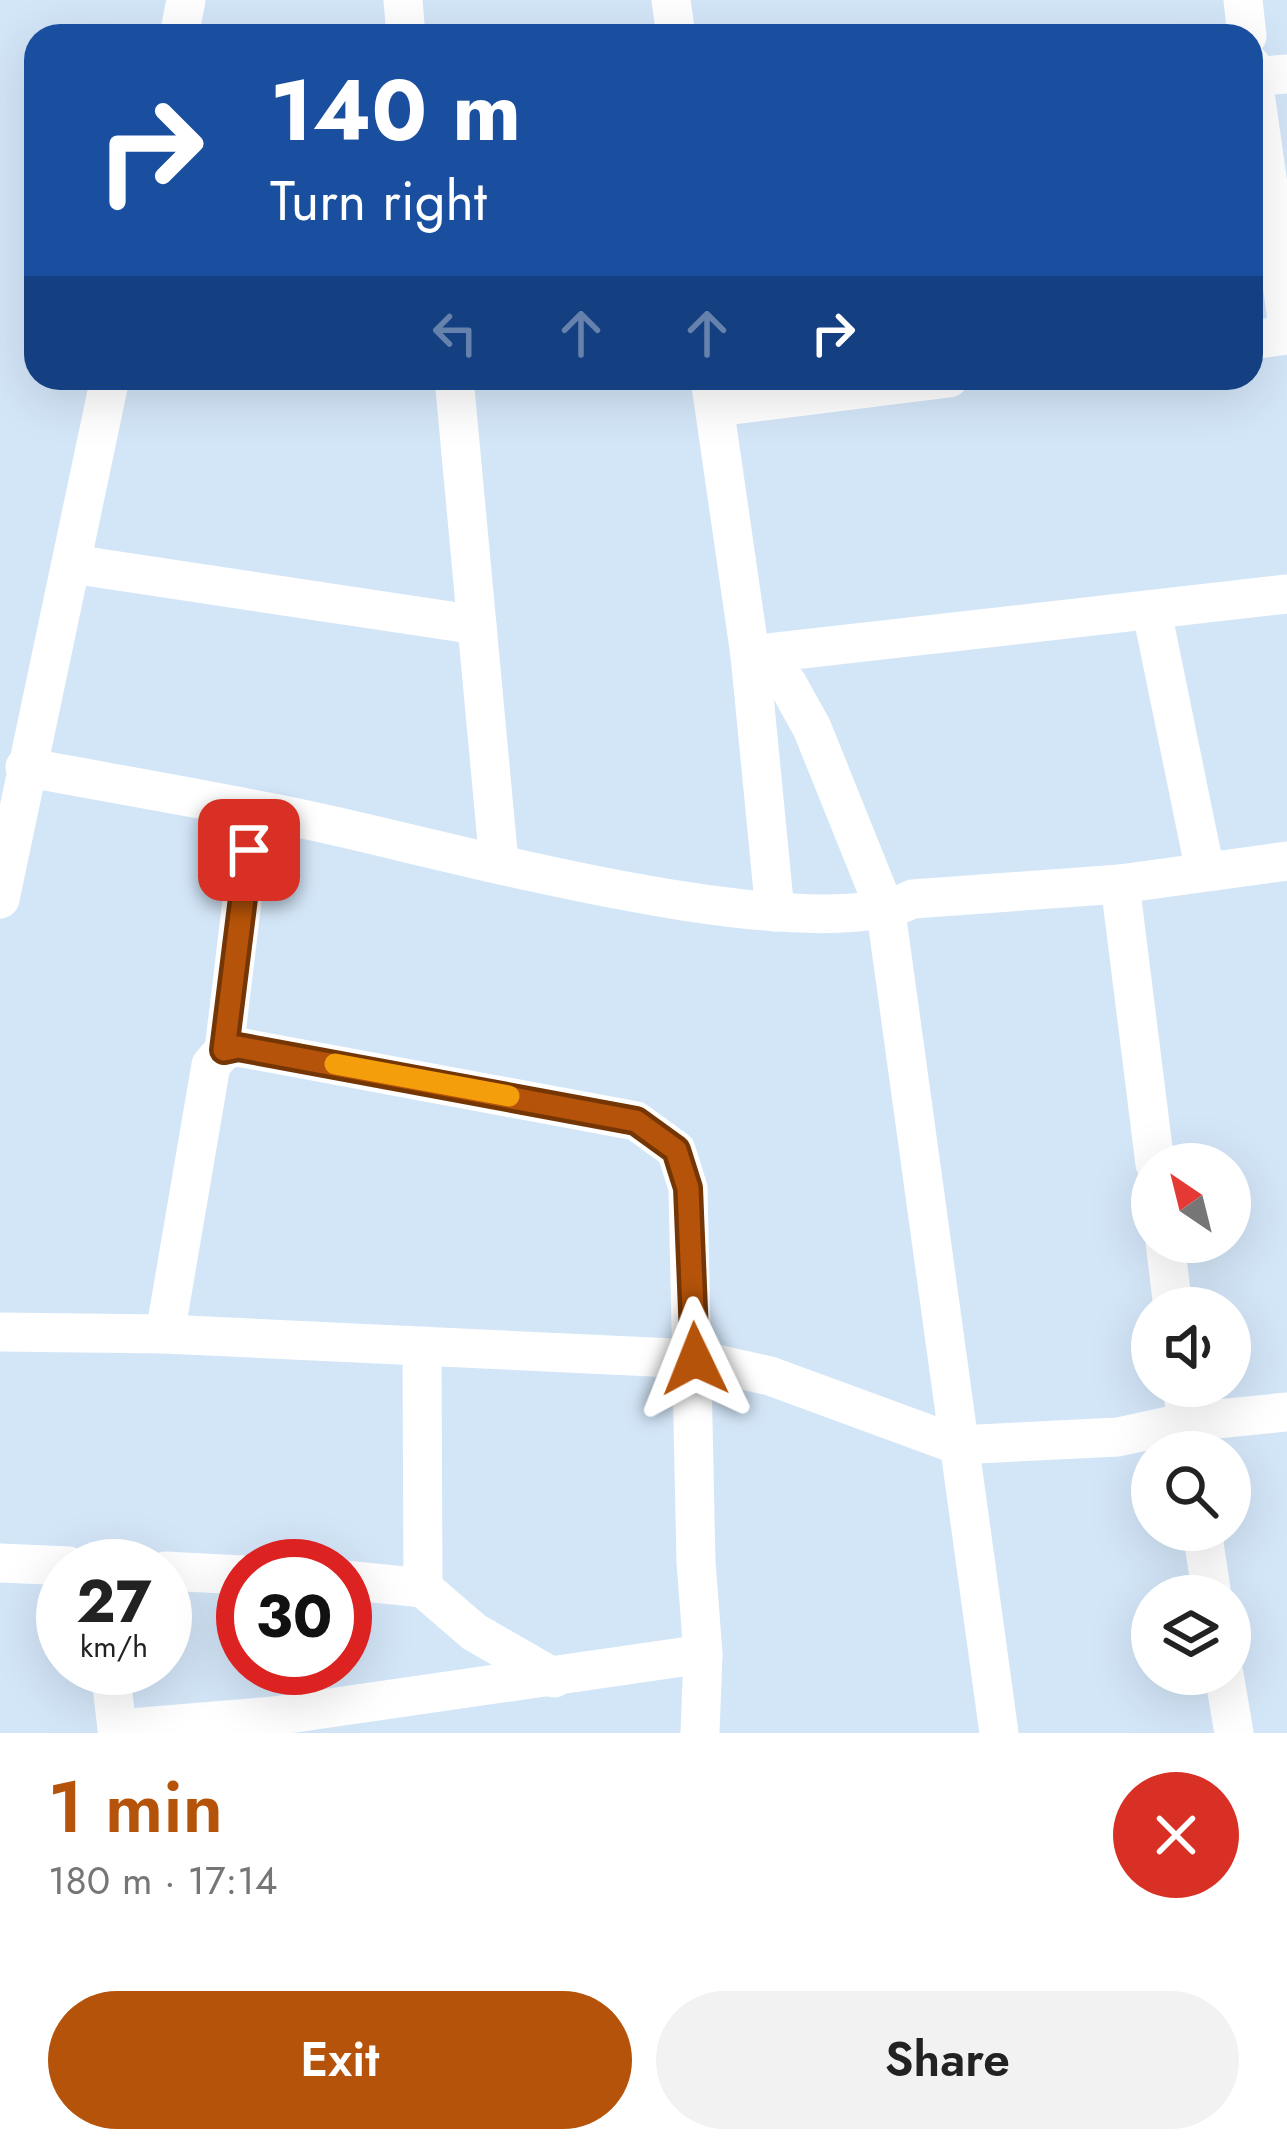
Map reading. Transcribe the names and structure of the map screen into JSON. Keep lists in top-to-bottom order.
{
  "north": "top left",
  "page": {
    "turn": ["140 m", "Turn right"],
    "speed": "27 km/h",
    "limit": "30",
    "heading": ["1 min", "180 m · 17:14"],
    "buttons": ["Exit", "Share"]
  }
}
